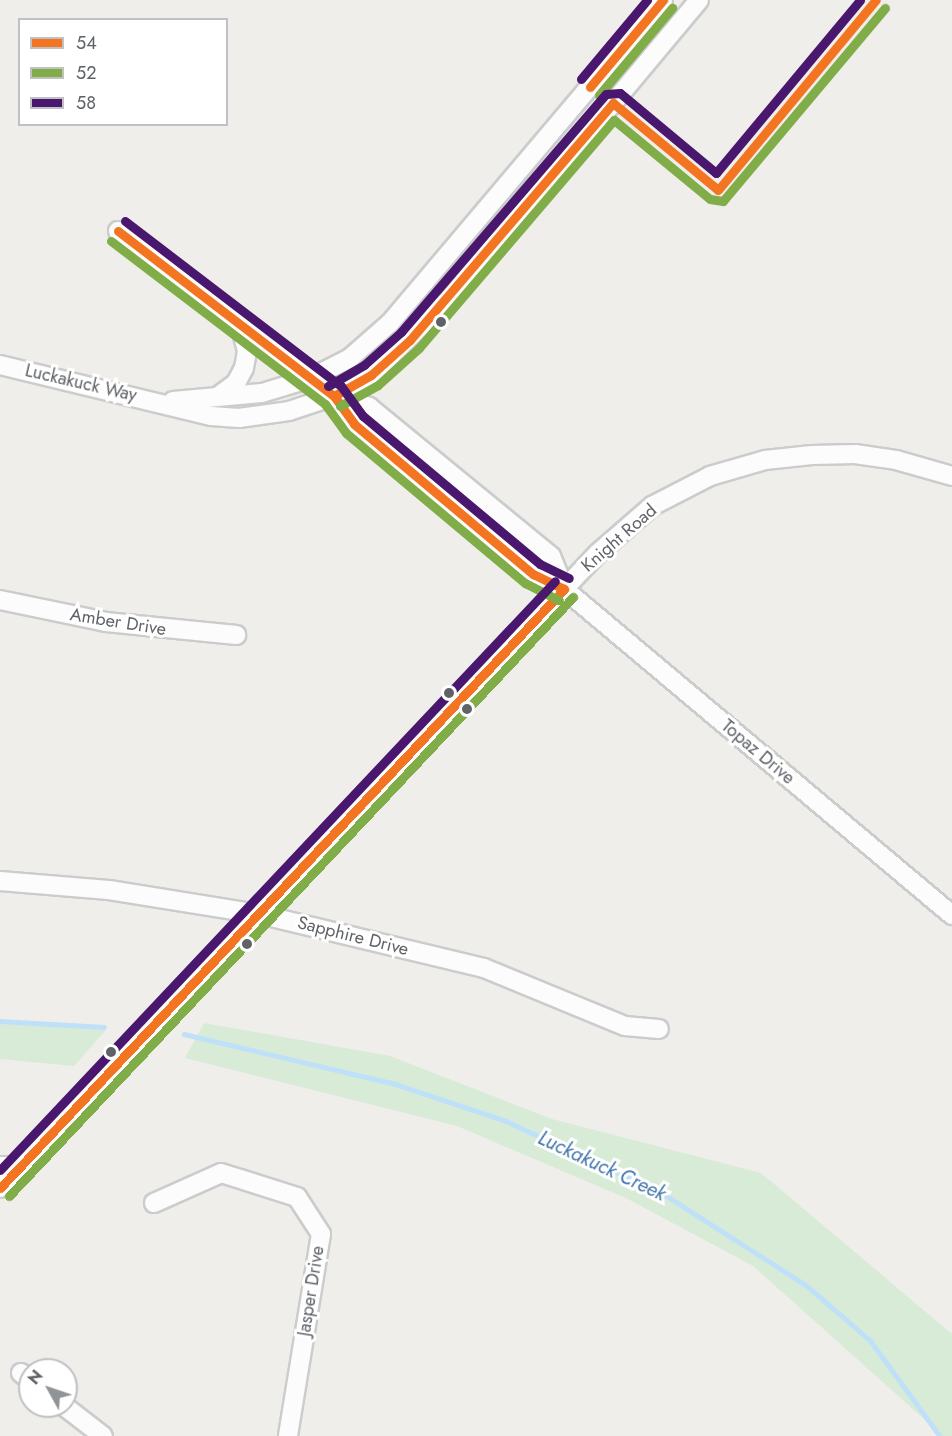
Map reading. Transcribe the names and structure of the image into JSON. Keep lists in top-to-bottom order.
{
  "streets": {
    "street": [
      "Luckakuck Way",
      "Knight Road",
      "Amber Drive",
      "Topaz Drive",
      "Sapphire Drive",
      "Jasper Drive"
    ]
  },
  "crossings": [
    ["Luckakuck Way", "Topaz Drive"],
    ["Knight Road", "Topaz Drive"],
    ["Knight Road", "Sapphire Drive"]
  ],
  "water": ["Luckakuck Creek"],
  "lines": ["transit line 54", "transit line 58", "transit line 52"],
  "legend": ["54", "52", "58"],
  "north": "top left"
}
